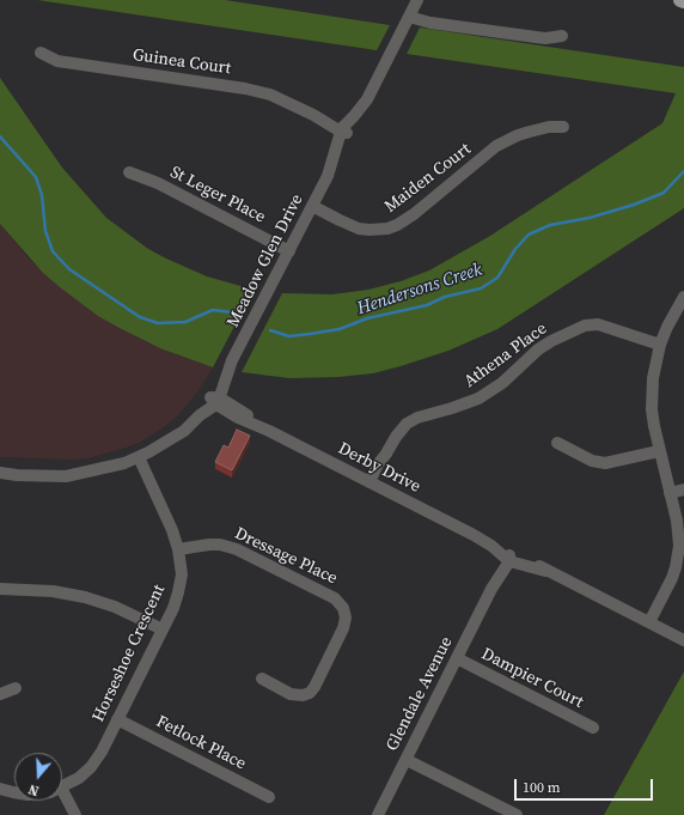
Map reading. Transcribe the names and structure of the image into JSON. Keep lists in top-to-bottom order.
{
  "streets": {
    "street": [
      "Guinea Court",
      "Maiden Court",
      "St Leger Place",
      "Meadow Glen Drive",
      "Athena Place",
      "Derby Drive",
      "Dressage Place",
      "Horseshoe Crescent",
      "Dampier Court",
      "Glendale Avenue",
      "Fetlock Place"
    ]
  },
  "crossings": [
    ["Guinea Court", "Meadow Glen Drive"],
    ["Maiden Court", "Meadow Glen Drive"],
    ["St Leger Place", "Meadow Glen Drive"],
    ["Meadow Glen Drive", "Derby Drive"],
    ["Meadow Glen Drive", "Horseshoe Crescent"],
    ["Athena Place", "Derby Drive"],
    ["Derby Drive", "Glendale Avenue"],
    ["Dressage Place", "Horseshoe Crescent"],
    ["Horseshoe Crescent", "Fetlock Place"],
    ["Dampier Court", "Glendale Avenue"]
  ],
  "water": ["Hendersons Creek"],
  "scale_bar": "100 m",
  "north": "bottom"
}
